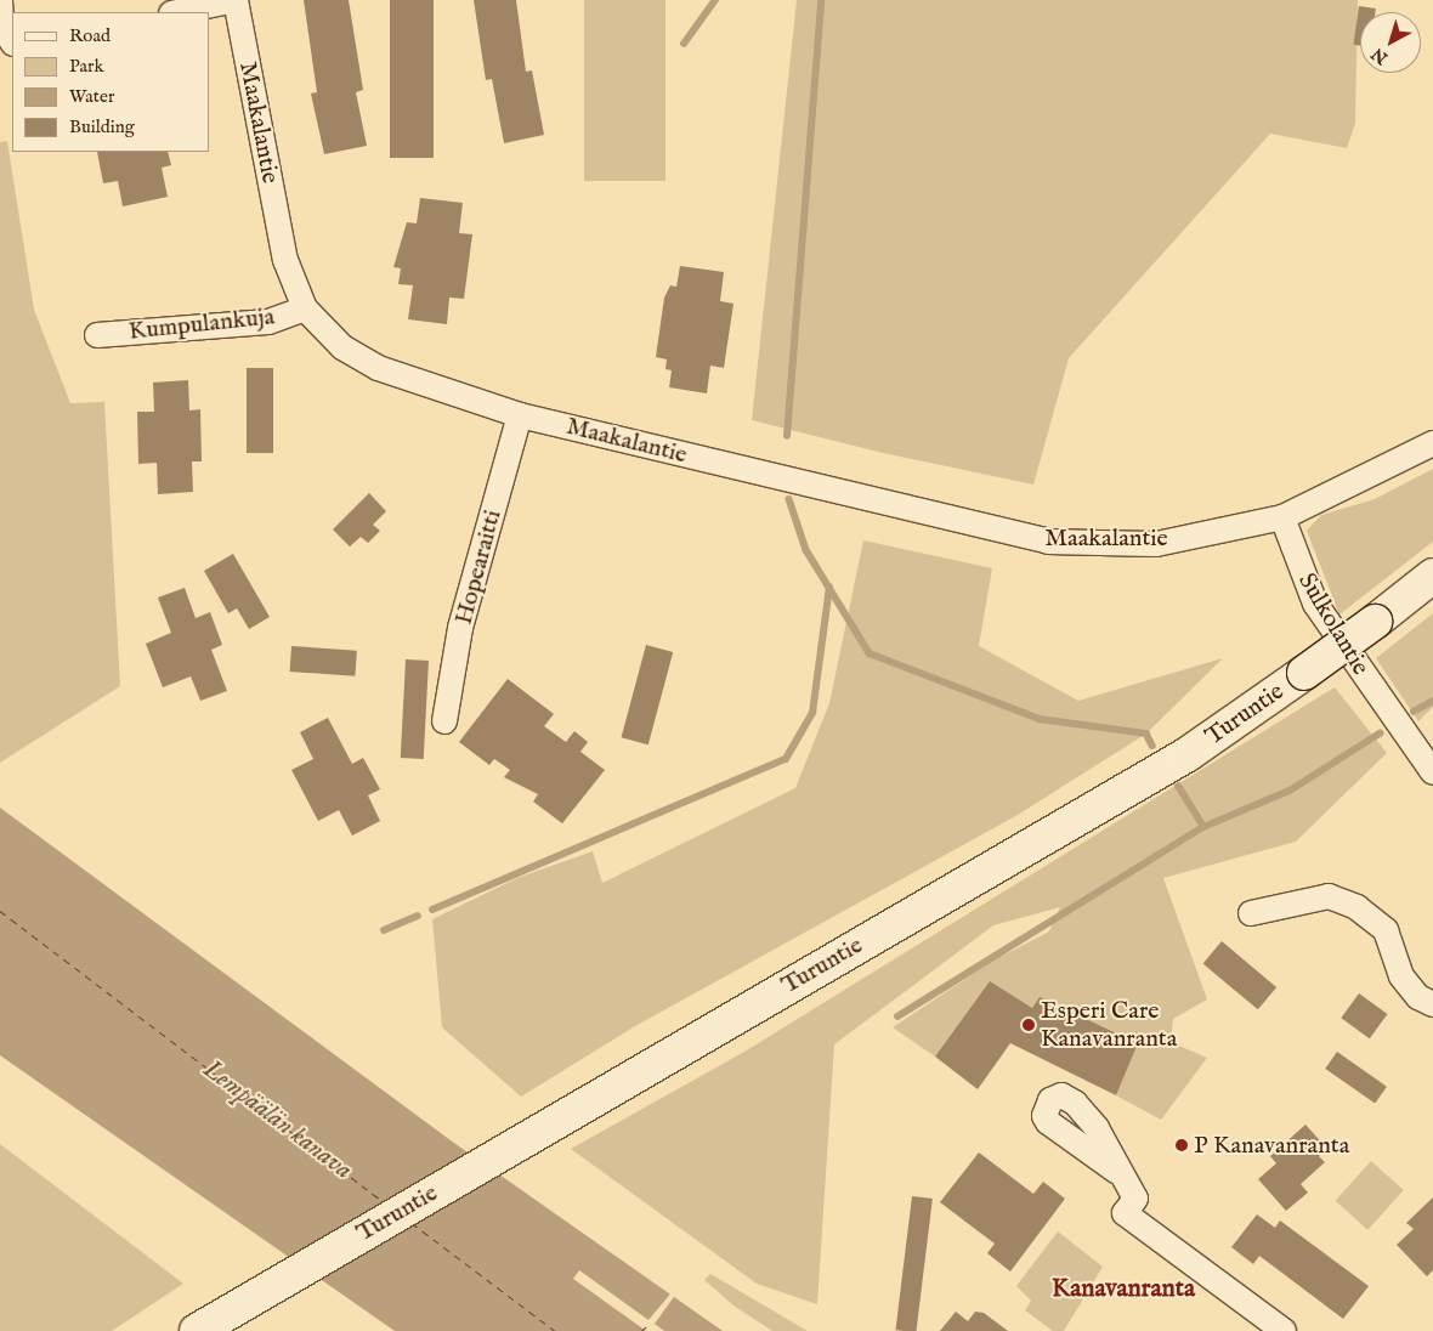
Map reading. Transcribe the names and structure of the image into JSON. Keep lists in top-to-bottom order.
{
  "streets": {
    "main road": ["Turuntie"],
    "street": [
      "Maakalantie",
      "Kumpulankuja",
      "Hopearaitti",
      "Sulkolantie"
    ]
  },
  "crossings": [
    ["Maakalantie", "Kumpulankuja"],
    ["Maakalantie", "Hopearaitti"],
    ["Maakalantie", "Sulkolantie"]
  ],
  "districts": ["Kanavanranta"],
  "water": ["Lempäälän kanava"],
  "places": ["Esperi Care Kanavanranta", "P Kanavanranta"],
  "legend": [
    "Road",
    "Park",
    "Water",
    "Building"
  ],
  "north": "bottom left"
}
